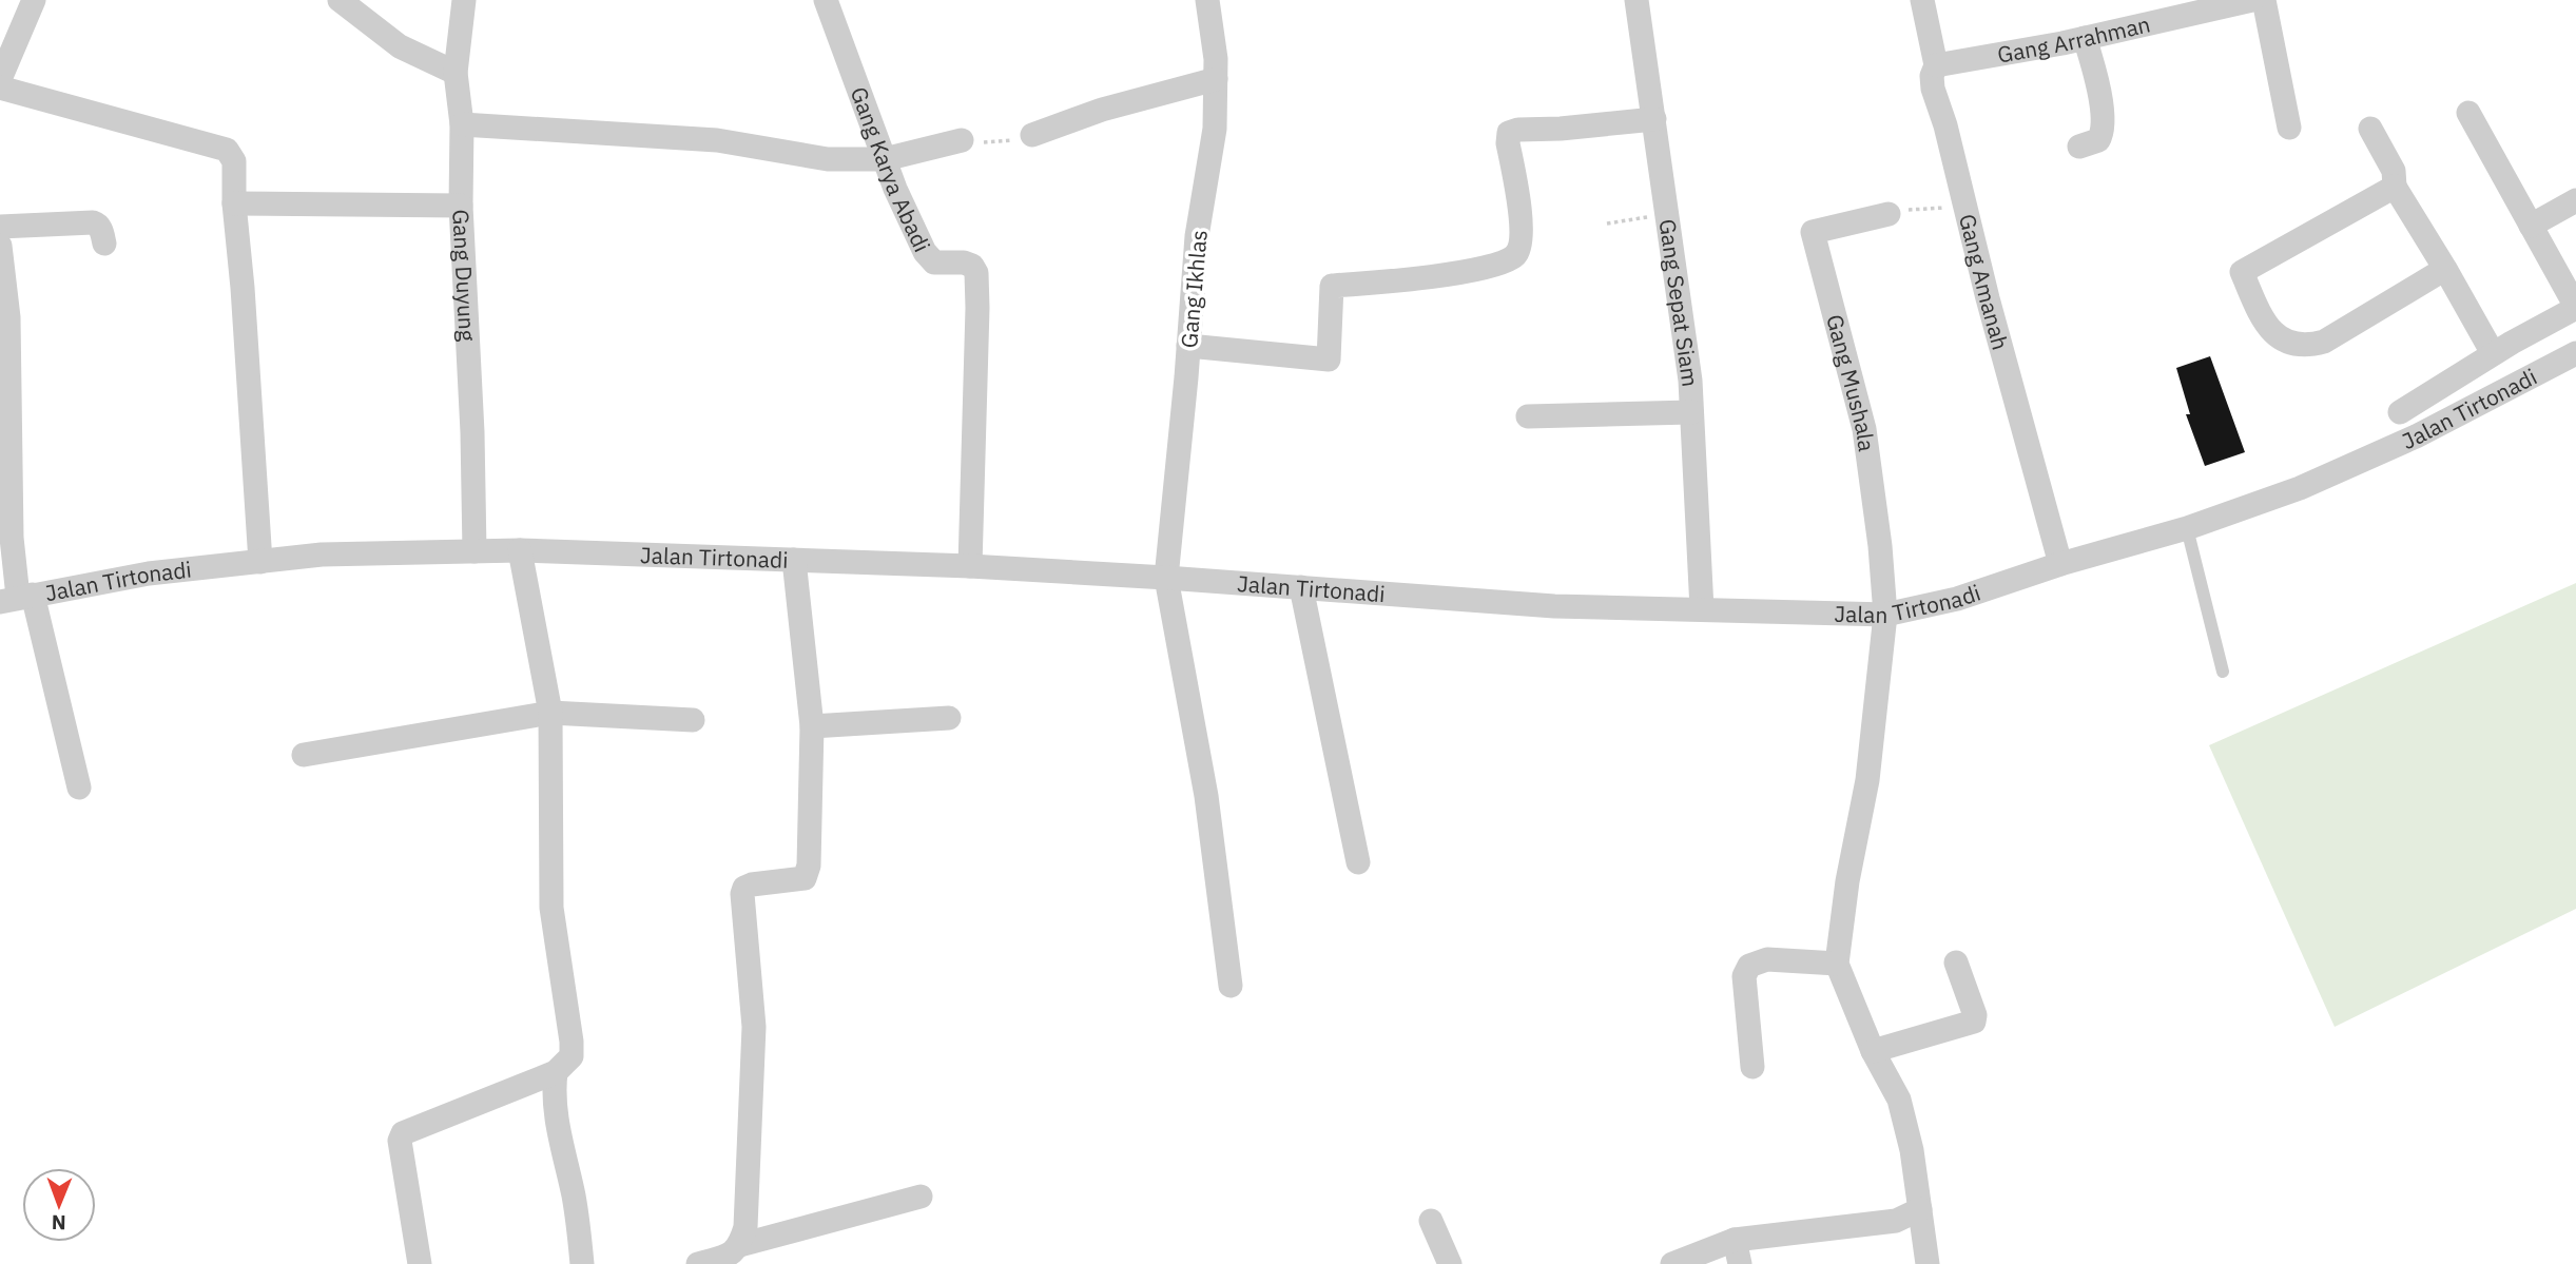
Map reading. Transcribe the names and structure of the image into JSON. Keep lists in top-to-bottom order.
{
  "streets": {
    "street": [
      "Gang Arrahman",
      "Gang Karya Abadi",
      "Gang Duyung",
      "Gang Amanah",
      "Gang Ikhlas",
      "Gang Sepat Siam",
      "Gang Mushala",
      "Jalan Tirtonadi"
    ]
  },
  "crossings": [
    ["Gang Arrahman", "Gang Amanah"],
    ["Gang Karya Abadi", "Jalan Tirtonadi"],
    ["Gang Duyung", "Jalan Tirtonadi"],
    ["Gang Amanah", "Jalan Tirtonadi"],
    ["Gang Ikhlas", "Jalan Tirtonadi"],
    ["Gang Sepat Siam", "Jalan Tirtonadi"],
    ["Gang Mushala", "Jalan Tirtonadi"]
  ],
  "north": "bottom"
}
